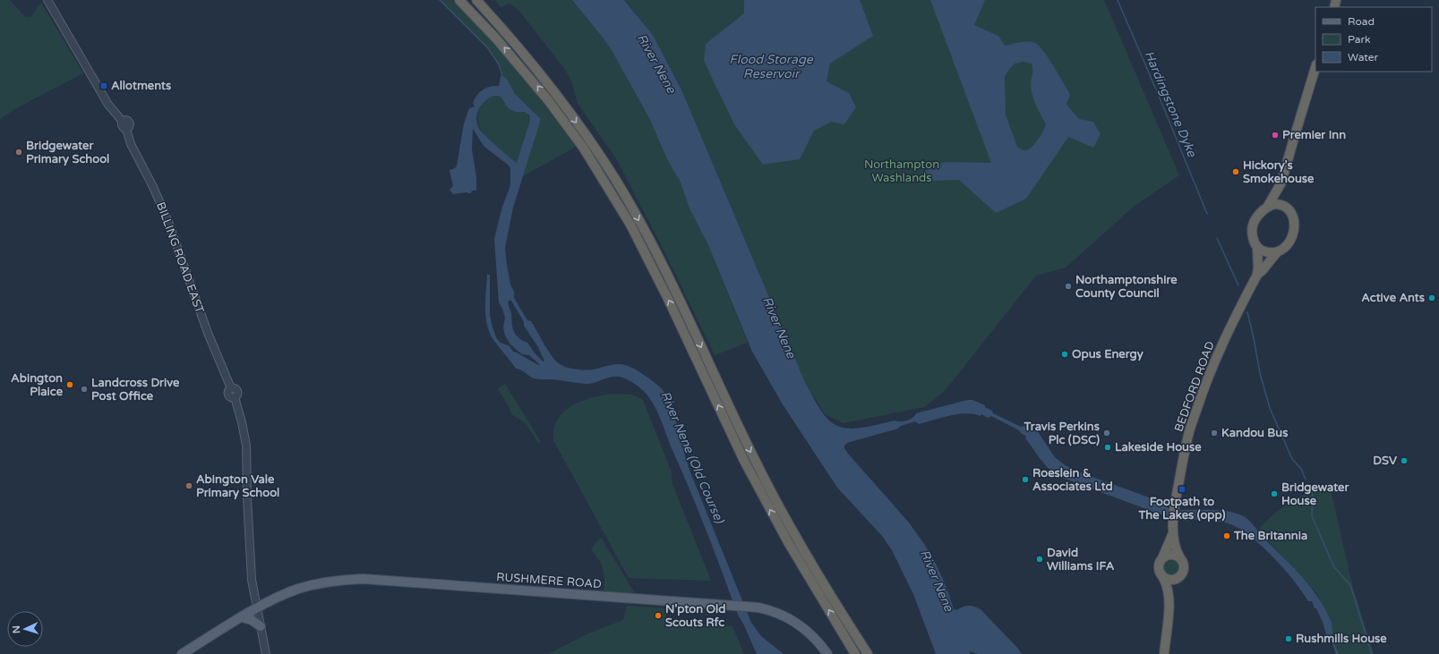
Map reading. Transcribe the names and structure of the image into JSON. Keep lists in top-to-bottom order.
{
  "streets": {
    "highway": ["BEDFORD ROAD"],
    "main road": ["RUSHMERE ROAD"],
    "street": ["BILLING ROAD EAST"]
  },
  "crossings": [
    ["BILLING ROAD EAST", "RUSHMERE ROAD"]
  ],
  "water": [
    "Flood Storage Reservoir",
    "River Nene",
    "Hardingstone Dyke",
    "River Nene (Old Course)"
  ],
  "parks": ["Northampton Washlands"],
  "places": {
    "transit": ["Allotments", "Footpath to The Lakes (opp)"],
    "other": [
      "Premier Inn",
      "Bridgewater Primary School",
      "Hickory's Smokehouse",
      "Northamptonshire County Council",
      "Active Ants",
      "Opus Energy",
      "Abington Plaice",
      "Landcross Drive Post Office",
      "Travis Perkins Plc (DSC)",
      "Kandou Bus",
      "Lakeside House",
      "DSV",
      "Roeslein & Associates Ltd",
      "Abington Vale Primary School",
      "Bridgewater House",
      "The Britannia",
      "David Williams IFA",
      "N'pton Old Scouts Rfc",
      "Rushmills House"
    ]
  },
  "legend": ["Road", "Park", "Water"],
  "north": "left"
}
